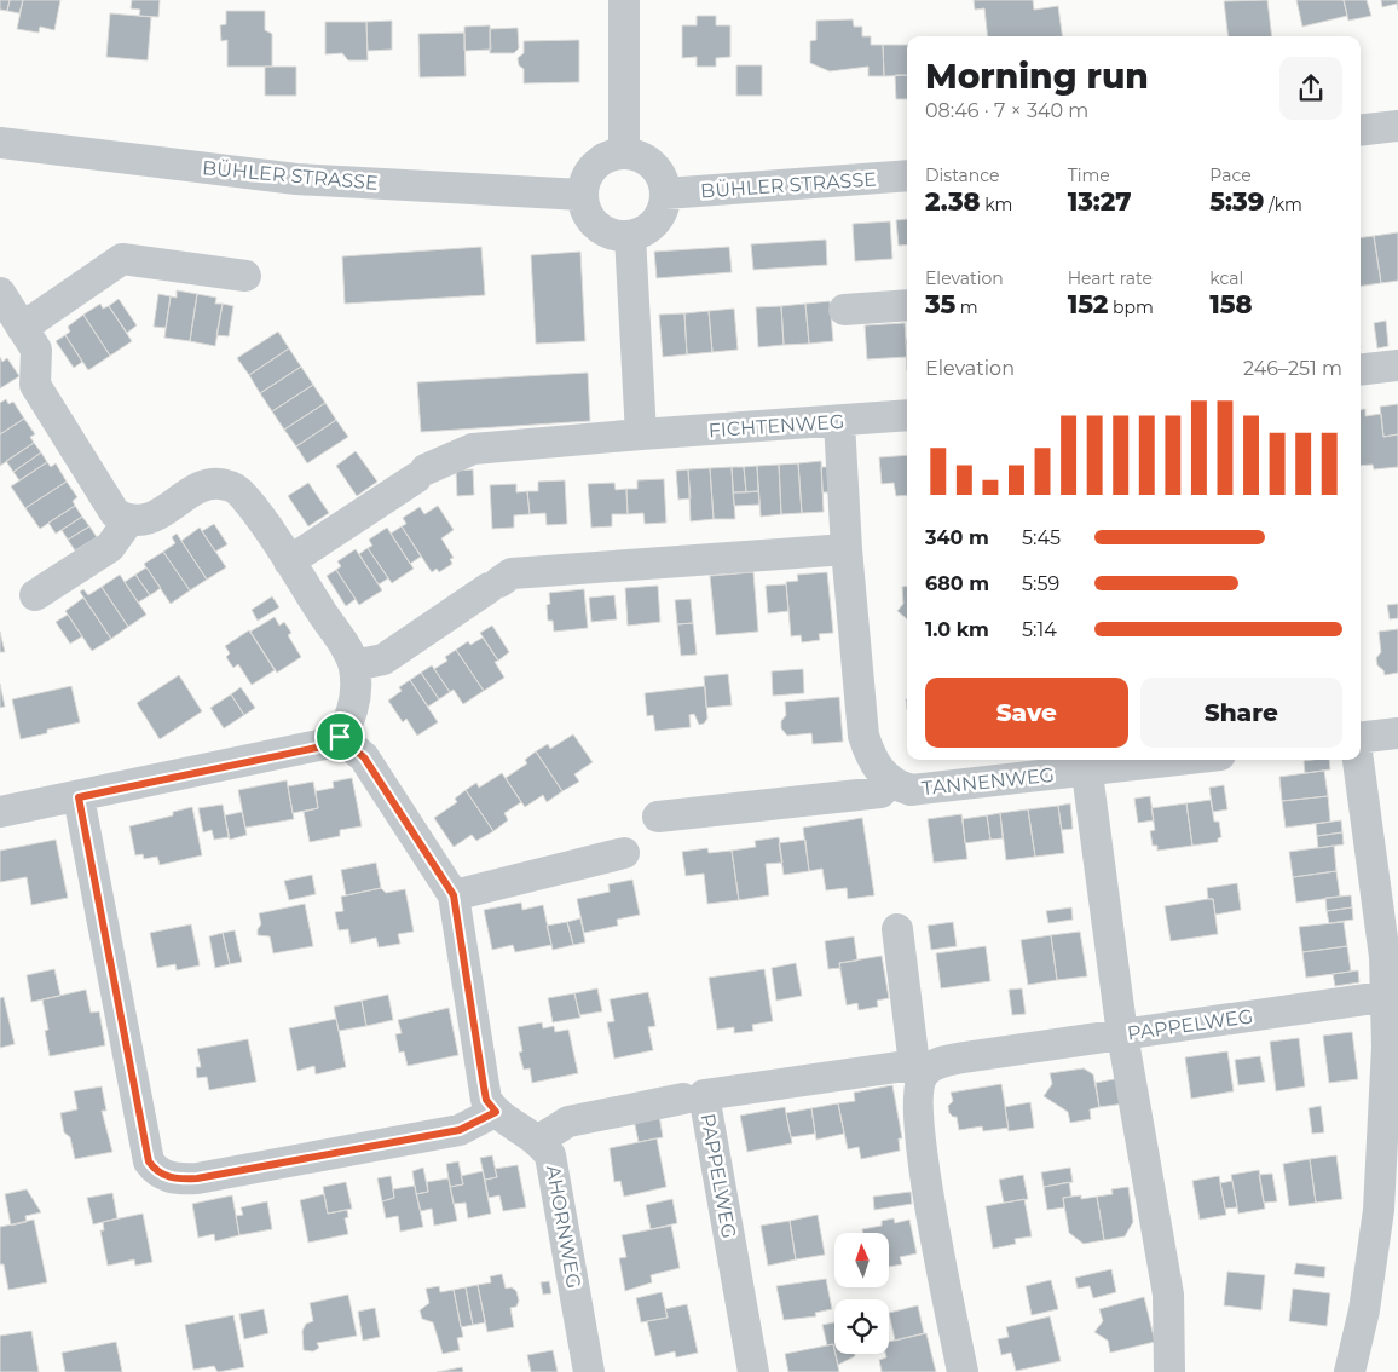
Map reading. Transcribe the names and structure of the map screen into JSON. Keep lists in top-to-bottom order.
{
  "streets": {
    "street": [
      "BÜHLER STRASSE",
      "FICHTENWEG",
      "TANNENWEG",
      "PAPPELWEG",
      "AHORNWEG"
    ]
  },
  "north": "top",
  "page": {
    "heading": ["Morning run", "08:46 · 7 × 340 m"],
    "stats": [
      ["Distance", "2.38 km"],
      ["Time", "13:27"],
      ["Pace", "5:39 /km"],
      ["Elevation", "35 m"],
      ["Heart rate", "152 bpm"],
      ["kcal", "158"]
    ],
    "chart": ["Elevation", "246–251 m"],
    "list": [
      {
        "name": "340 m",
        "note": "5:45"
      },
      {
        "name": "680 m",
        "note": "5:59"
      },
      {
        "name": "1.0 km",
        "note": "5:14"
      }
    ],
    "buttons": ["Save", "Share"]
  }
}
